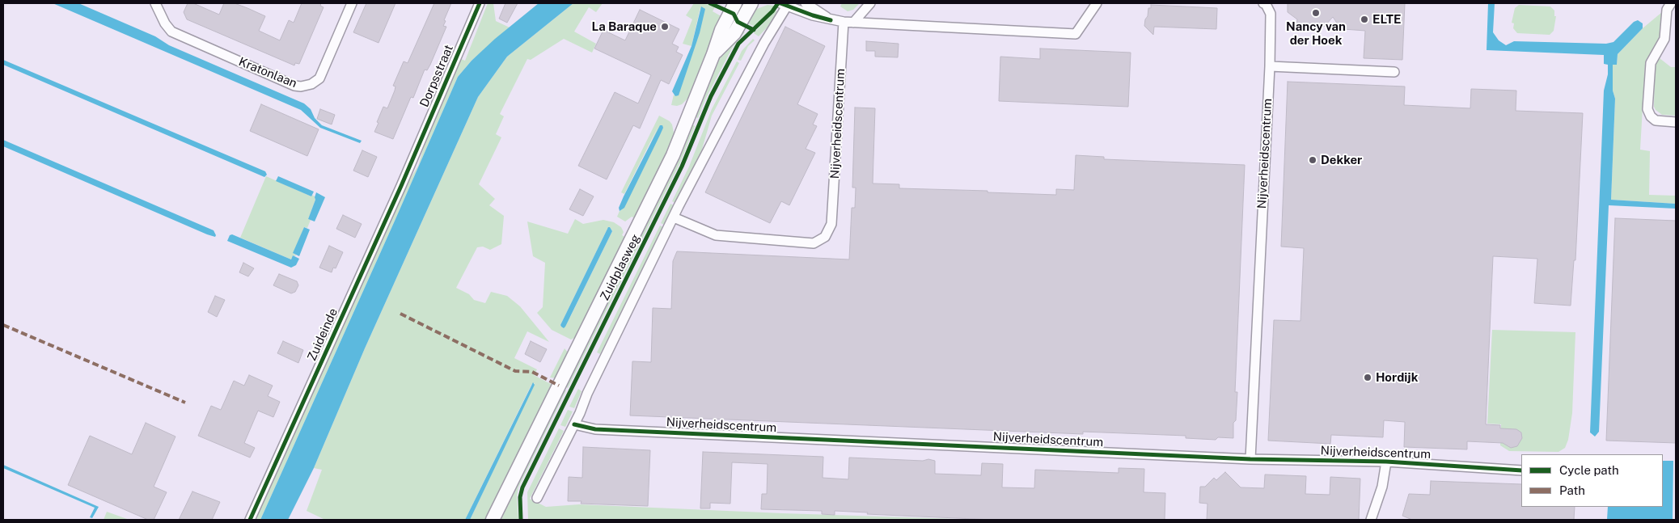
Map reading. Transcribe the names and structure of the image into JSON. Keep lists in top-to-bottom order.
{
  "streets": {
    "main road": ["Zuidplasweg"],
    "street": [
      "Kratonlaan",
      "Dorpsstraat",
      "Nijverheidscentrum",
      "Zuideinde"
    ]
  },
  "crossings": [
    ["Dorpsstraat", "Zuideinde"],
    ["Nijverheidscentrum", "Zuidplasweg"]
  ],
  "places": [
    "Nancy van der Hoek",
    "ELTE",
    "La Baraque",
    "Dekker",
    "Hordijk"
  ],
  "legend": ["Cycle path", "Path"]
}
